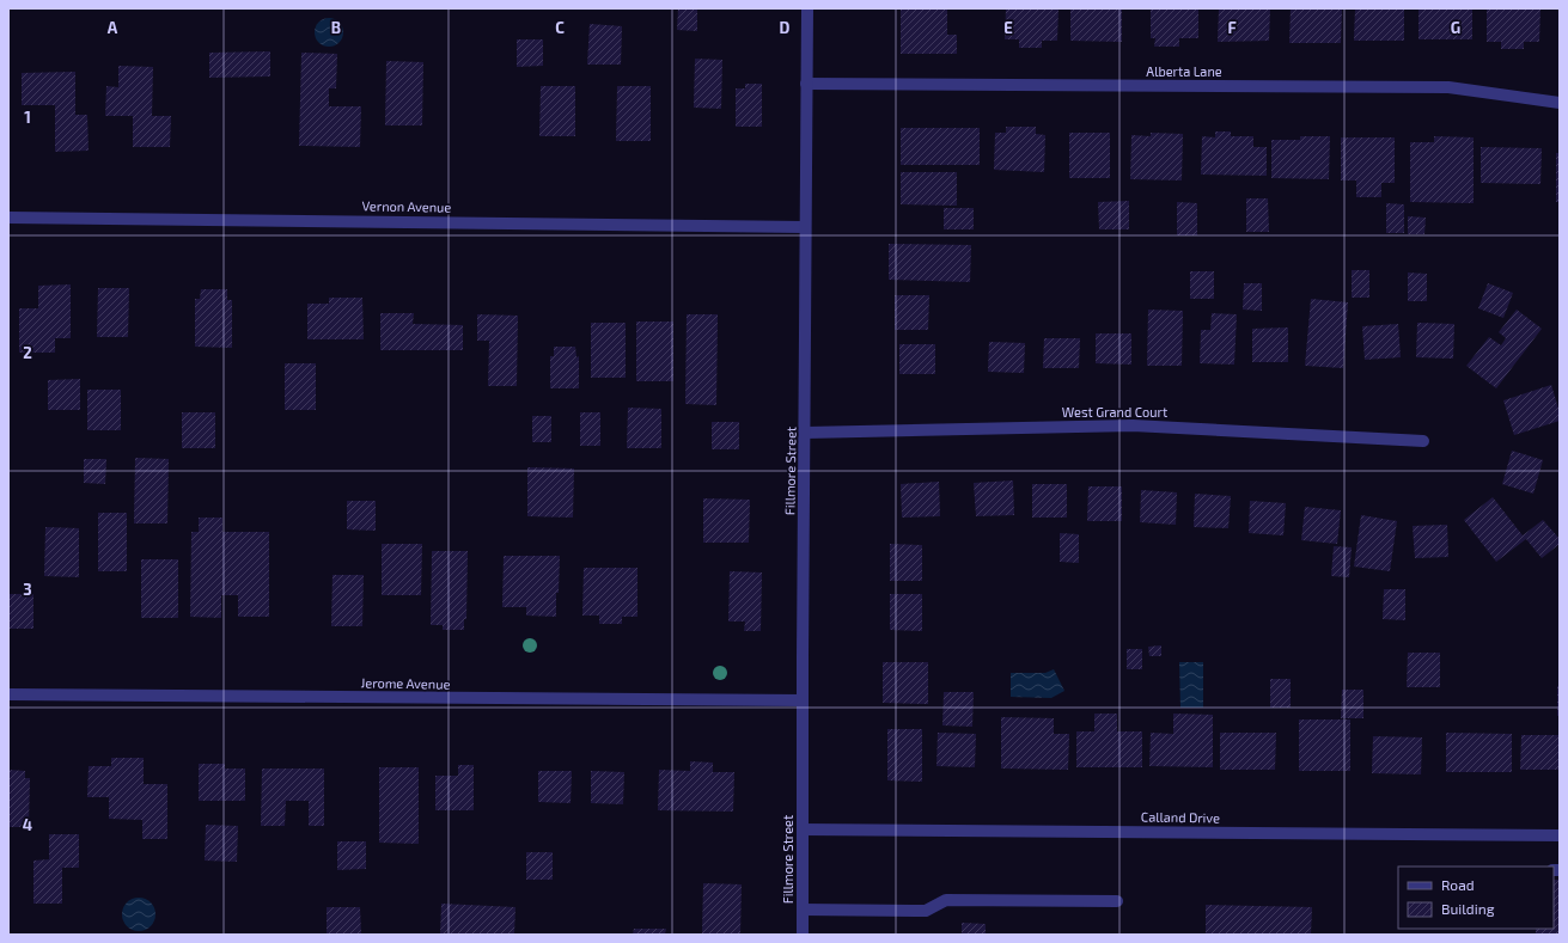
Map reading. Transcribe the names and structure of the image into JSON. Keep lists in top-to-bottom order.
{
  "streets": {
    "street": [
      "Alberta Lane",
      "Vernon Avenue",
      "West Grand Court",
      "Fillmore Street",
      "Jerome Avenue",
      "Calland Drive"
    ]
  },
  "crossings": [
    ["Alberta Lane", "Fillmore Street"],
    ["Vernon Avenue", "Fillmore Street"],
    ["West Grand Court", "Fillmore Street"],
    ["Fillmore Street", "Jerome Avenue"],
    ["Fillmore Street", "Calland Drive"]
  ],
  "legend": ["Road", "Building"],
  "grid": {
    "columns": [
      "A",
      "B",
      "C",
      "D",
      "E",
      "F",
      "G"
    ],
    "rows": [
      "1",
      "2",
      "3",
      "4"
    ]
  }
}
